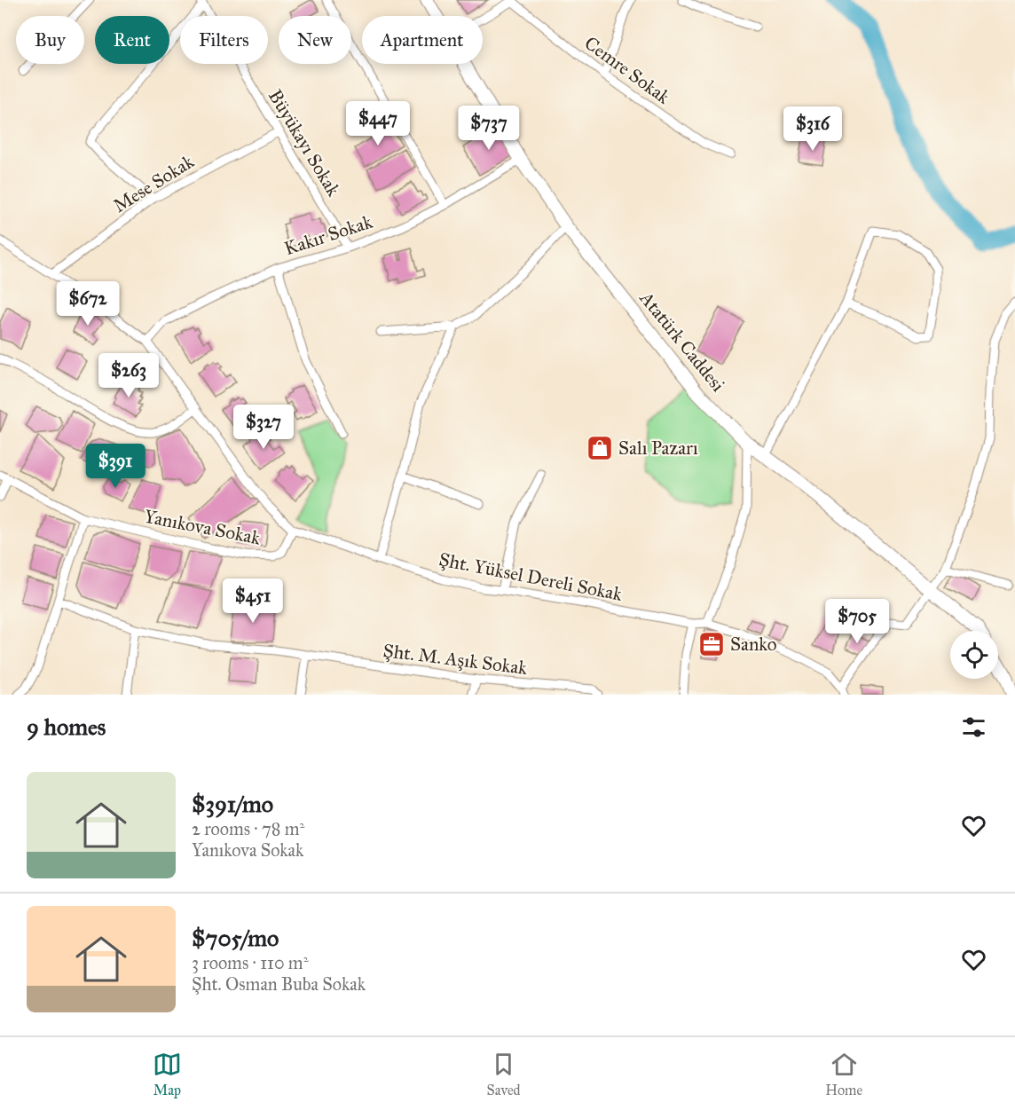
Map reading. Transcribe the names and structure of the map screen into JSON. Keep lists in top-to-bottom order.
{
  "streets": {
    "main road": ["Atatürk Caddesi"],
    "street": [
      "Cemre Sokak",
      "Büyükayı Sokak",
      "Mese Sokak",
      "Kakır Sokak",
      "Yanıkova Sokak",
      "Şht. Yüksel Dereli Sokak",
      "Şht. M. Aşık Sokak"
    ]
  },
  "crossings": [
    ["Büyükayı Sokak", "Mese Sokak"],
    ["Büyükayı Sokak", "Kakır Sokak"],
    ["Mese Sokak", "Şht. Yüksel Dereli Sokak"],
    ["Kakır Sokak", "Atatürk Caddesi"],
    ["Kakır Sokak", "Şht. Yüksel Dereli Sokak"],
    ["Yanıkova Sokak", "Şht. Yüksel Dereli Sokak"]
  ],
  "places": {
    "shop": ["Salı Pazarı"],
    "office": ["Sanko"]
  },
  "page": {
    "chip": [
      "Buy",
      "Rent",
      "Filters",
      "New",
      "Apartment"
    ],
    "price": [
      "$447",
      "$737",
      "$316",
      "$672",
      "$263",
      "$327",
      "$391",
      "$451",
      "$705"
    ],
    "heading": "9 homes",
    "list": [
      {
        "name": "$391/mo",
        "note": "2 rooms · 78 m² · Yanıkova Sokak"
      },
      {
        "name": "$705/mo",
        "note": "3 rooms · 110 m² · Şht. Osman Buba Sokak"
      }
    ],
    "tabs": ["Map", "Saved", "Home"]
  }
}
